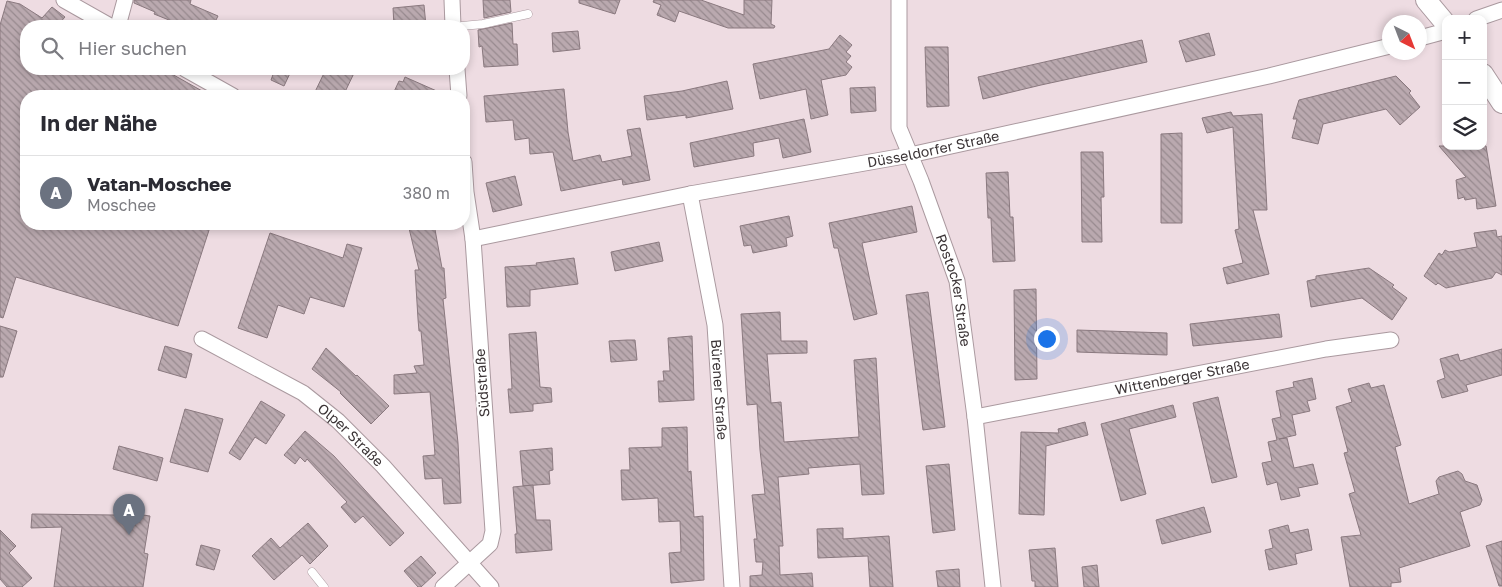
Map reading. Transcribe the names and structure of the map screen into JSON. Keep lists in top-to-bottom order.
{
  "streets": {
    "street": [
      "Düsseldorfer Straße",
      "Rostocker Straße",
      "Wittenberger Straße",
      "Südstraße",
      "Bürener Straße",
      "Olper Straße"
    ]
  },
  "crossings": [
    ["Düsseldorfer Straße", "Rostocker Straße"],
    ["Düsseldorfer Straße", "Südstraße"],
    ["Düsseldorfer Straße", "Bürener Straße"],
    ["Rostocker Straße", "Wittenberger Straße"],
    ["Südstraße", "Olper Straße"]
  ],
  "north": "bottom right",
  "page": {
    "map_buttons": ["+", "−"],
    "search": "Hier suchen",
    "heading": "In der Nähe",
    "list": [
      {
        "mark": "A",
        "name": "Vatan-Moschee",
        "note": "Moschee",
        "value": "380 m"
      }
    ],
    "pins": "A"
  }
}
